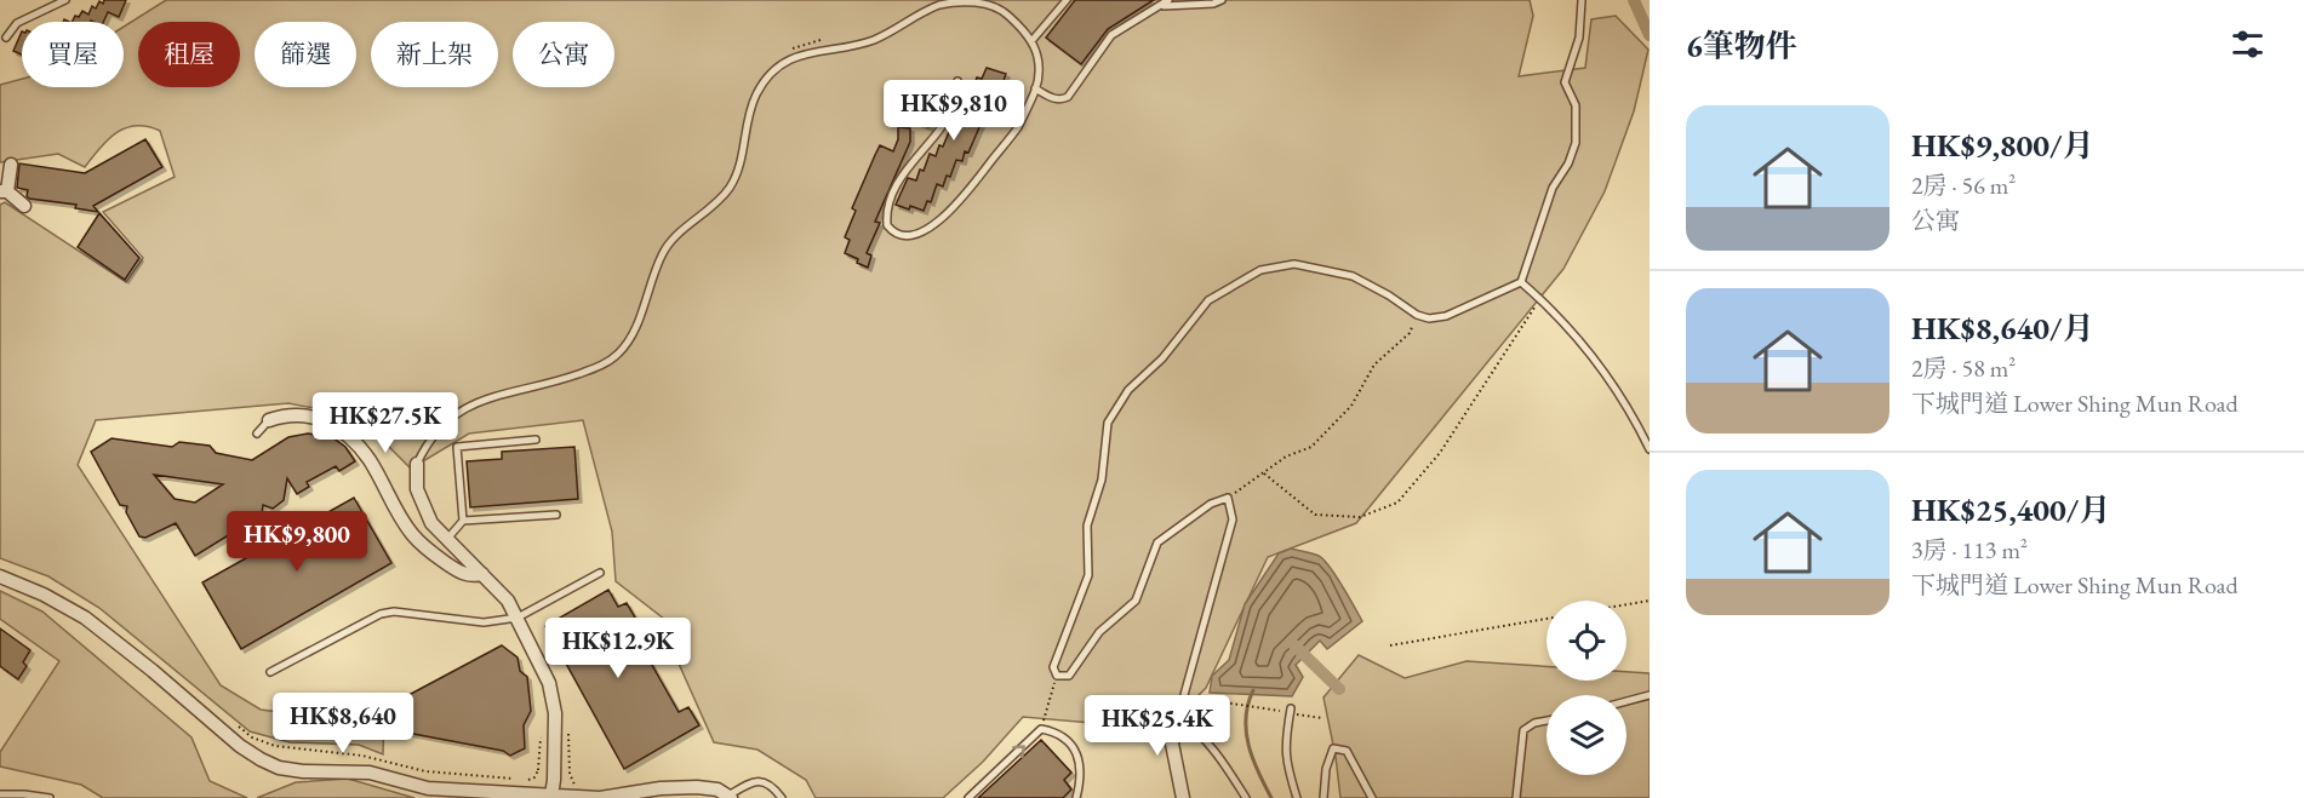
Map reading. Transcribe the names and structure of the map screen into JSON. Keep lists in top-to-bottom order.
{
  "page": {
    "heading": "6筆物件",
    "chip": [
      "買屋",
      "租屋",
      "篩選",
      "新上架",
      "公寓"
    ],
    "price": [
      "HK$9,810",
      "HK$27.5K",
      "HK$9,800",
      "HK$12.9K",
      "HK$8,640",
      "HK$25.4K"
    ],
    "list": [
      {
        "name": "HK$9,800/月",
        "note": "2房 · 56 m² · 公寓"
      },
      {
        "name": "HK$8,640/月",
        "note": "2房 · 58 m² · 下城門道 Lower Shing Mun Road"
      },
      {
        "name": "HK$25,400/月",
        "note": "3房 · 113 m² · 下城門道 Lower Shing Mun Road"
      }
    ]
  }
}
